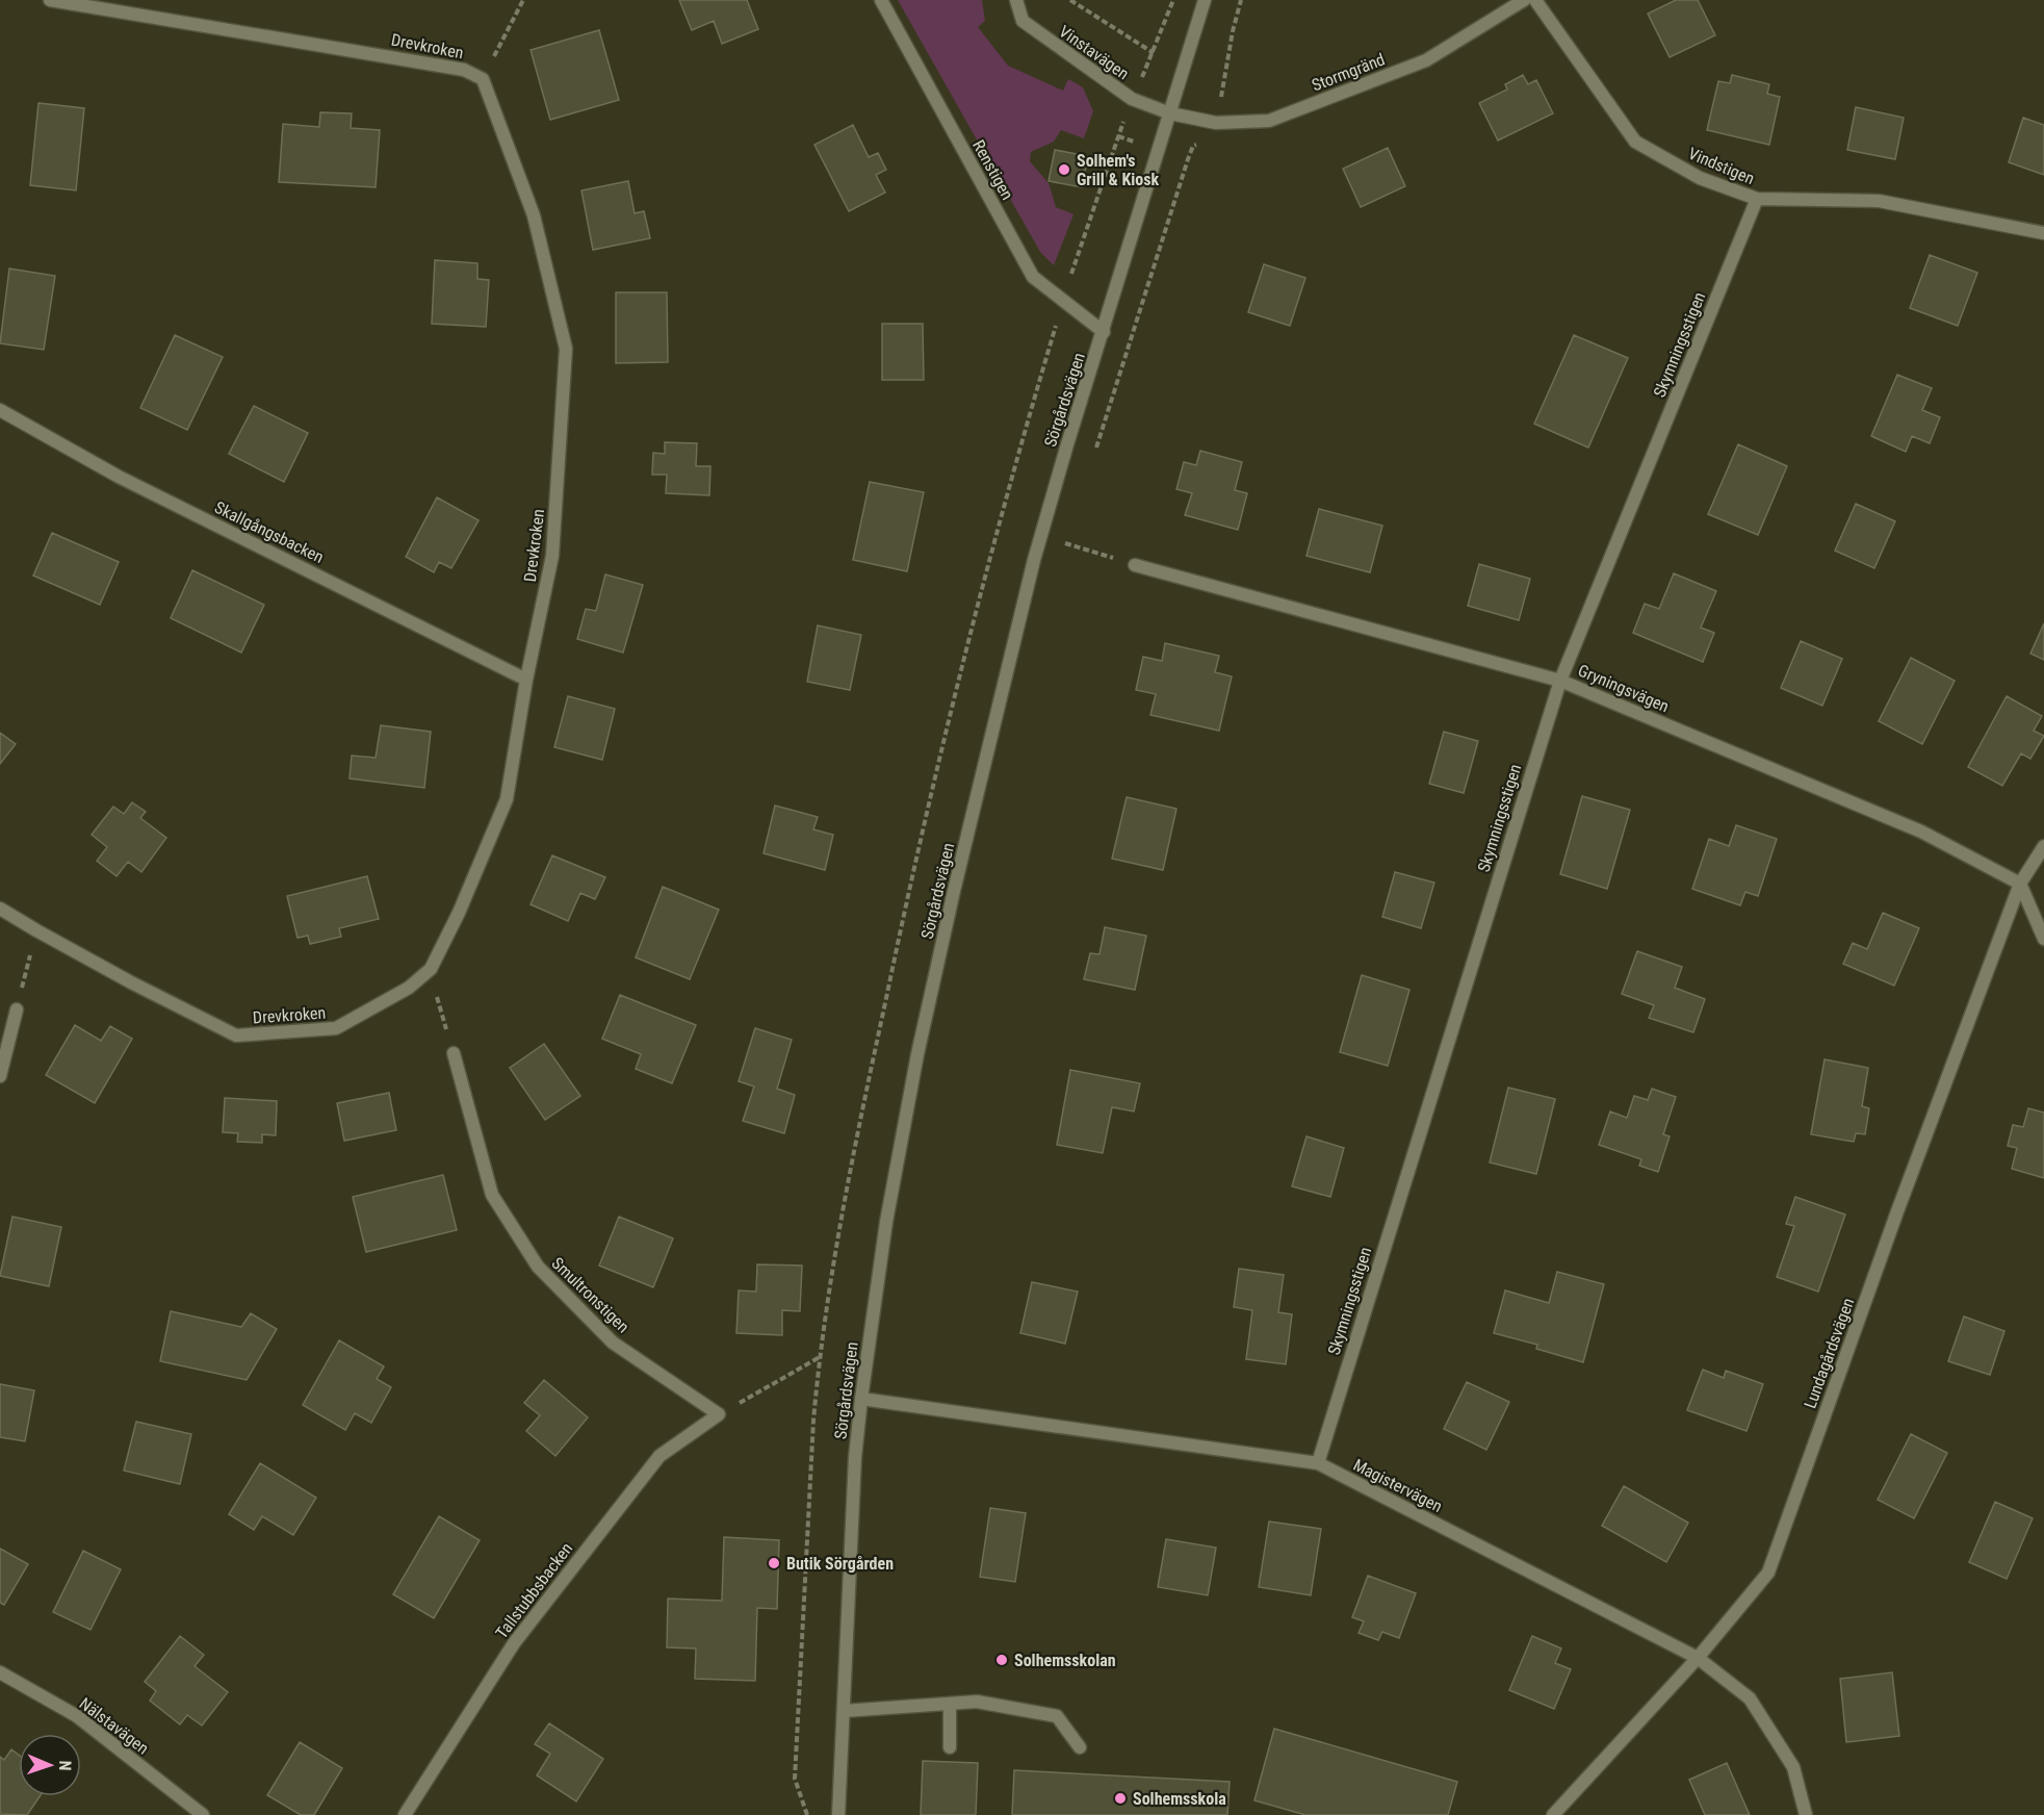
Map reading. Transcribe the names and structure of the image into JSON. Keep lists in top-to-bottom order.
{
  "streets": {
    "street": [
      "Drevkroken",
      "Vinstavägen",
      "Stormgränd",
      "Vindstigen",
      "Renstigen",
      "Skymningsstigen",
      "Sörgårdsvägen",
      "Skallgångsbacken",
      "Gryningsvägen",
      "Smultronstigen",
      "Lundagårdsvägen",
      "Magistervägen",
      "Tallstubbsbacken",
      "Nälstavägen"
    ]
  },
  "crossings": [
    ["Drevkroken", "Skallgångsbacken"],
    ["Vinstavägen", "Stormgränd"],
    ["Vinstavägen", "Sörgårdsvägen"],
    ["Stormgränd", "Sörgårdsvägen"],
    ["Vindstigen", "Skymningsstigen"],
    ["Renstigen", "Sörgårdsvägen"],
    ["Skymningsstigen", "Gryningsvägen"],
    ["Skymningsstigen", "Magistervägen"],
    ["Sörgårdsvägen", "Magistervägen"],
    ["Gryningsvägen", "Lundagårdsvägen"],
    ["Smultronstigen", "Tallstubbsbacken"],
    ["Lundagårdsvägen", "Magistervägen"]
  ],
  "places": [
    "Solhem's Grill & Kiosk",
    "Butik Sörgården",
    "Solhemsskolan",
    "Solhemsskola"
  ],
  "north": "right"
}
